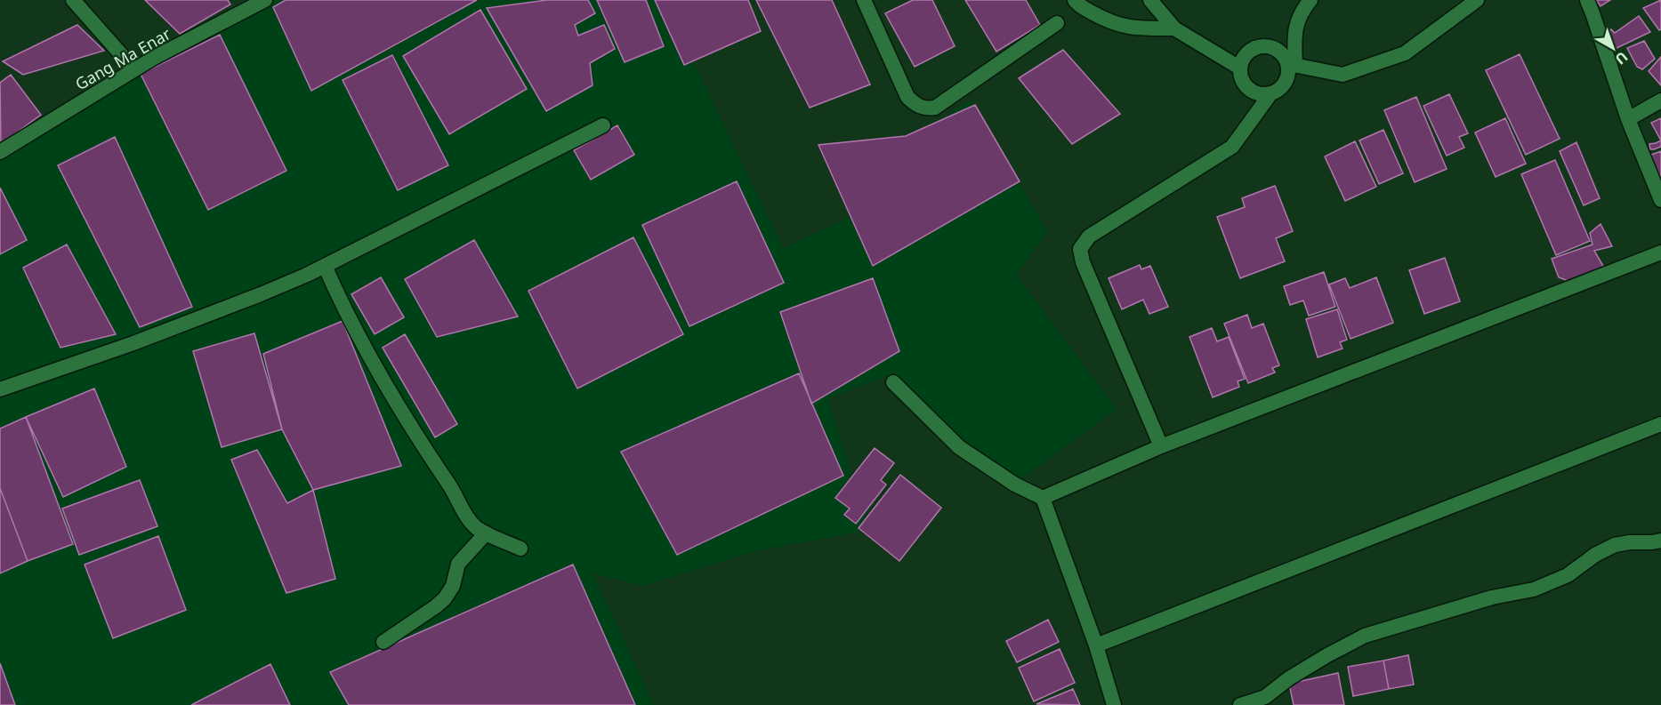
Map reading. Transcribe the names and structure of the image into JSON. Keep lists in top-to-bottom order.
{
  "streets": {
    "street": ["Gang Ma Enar"]
  },
  "north": "bottom right"
}
